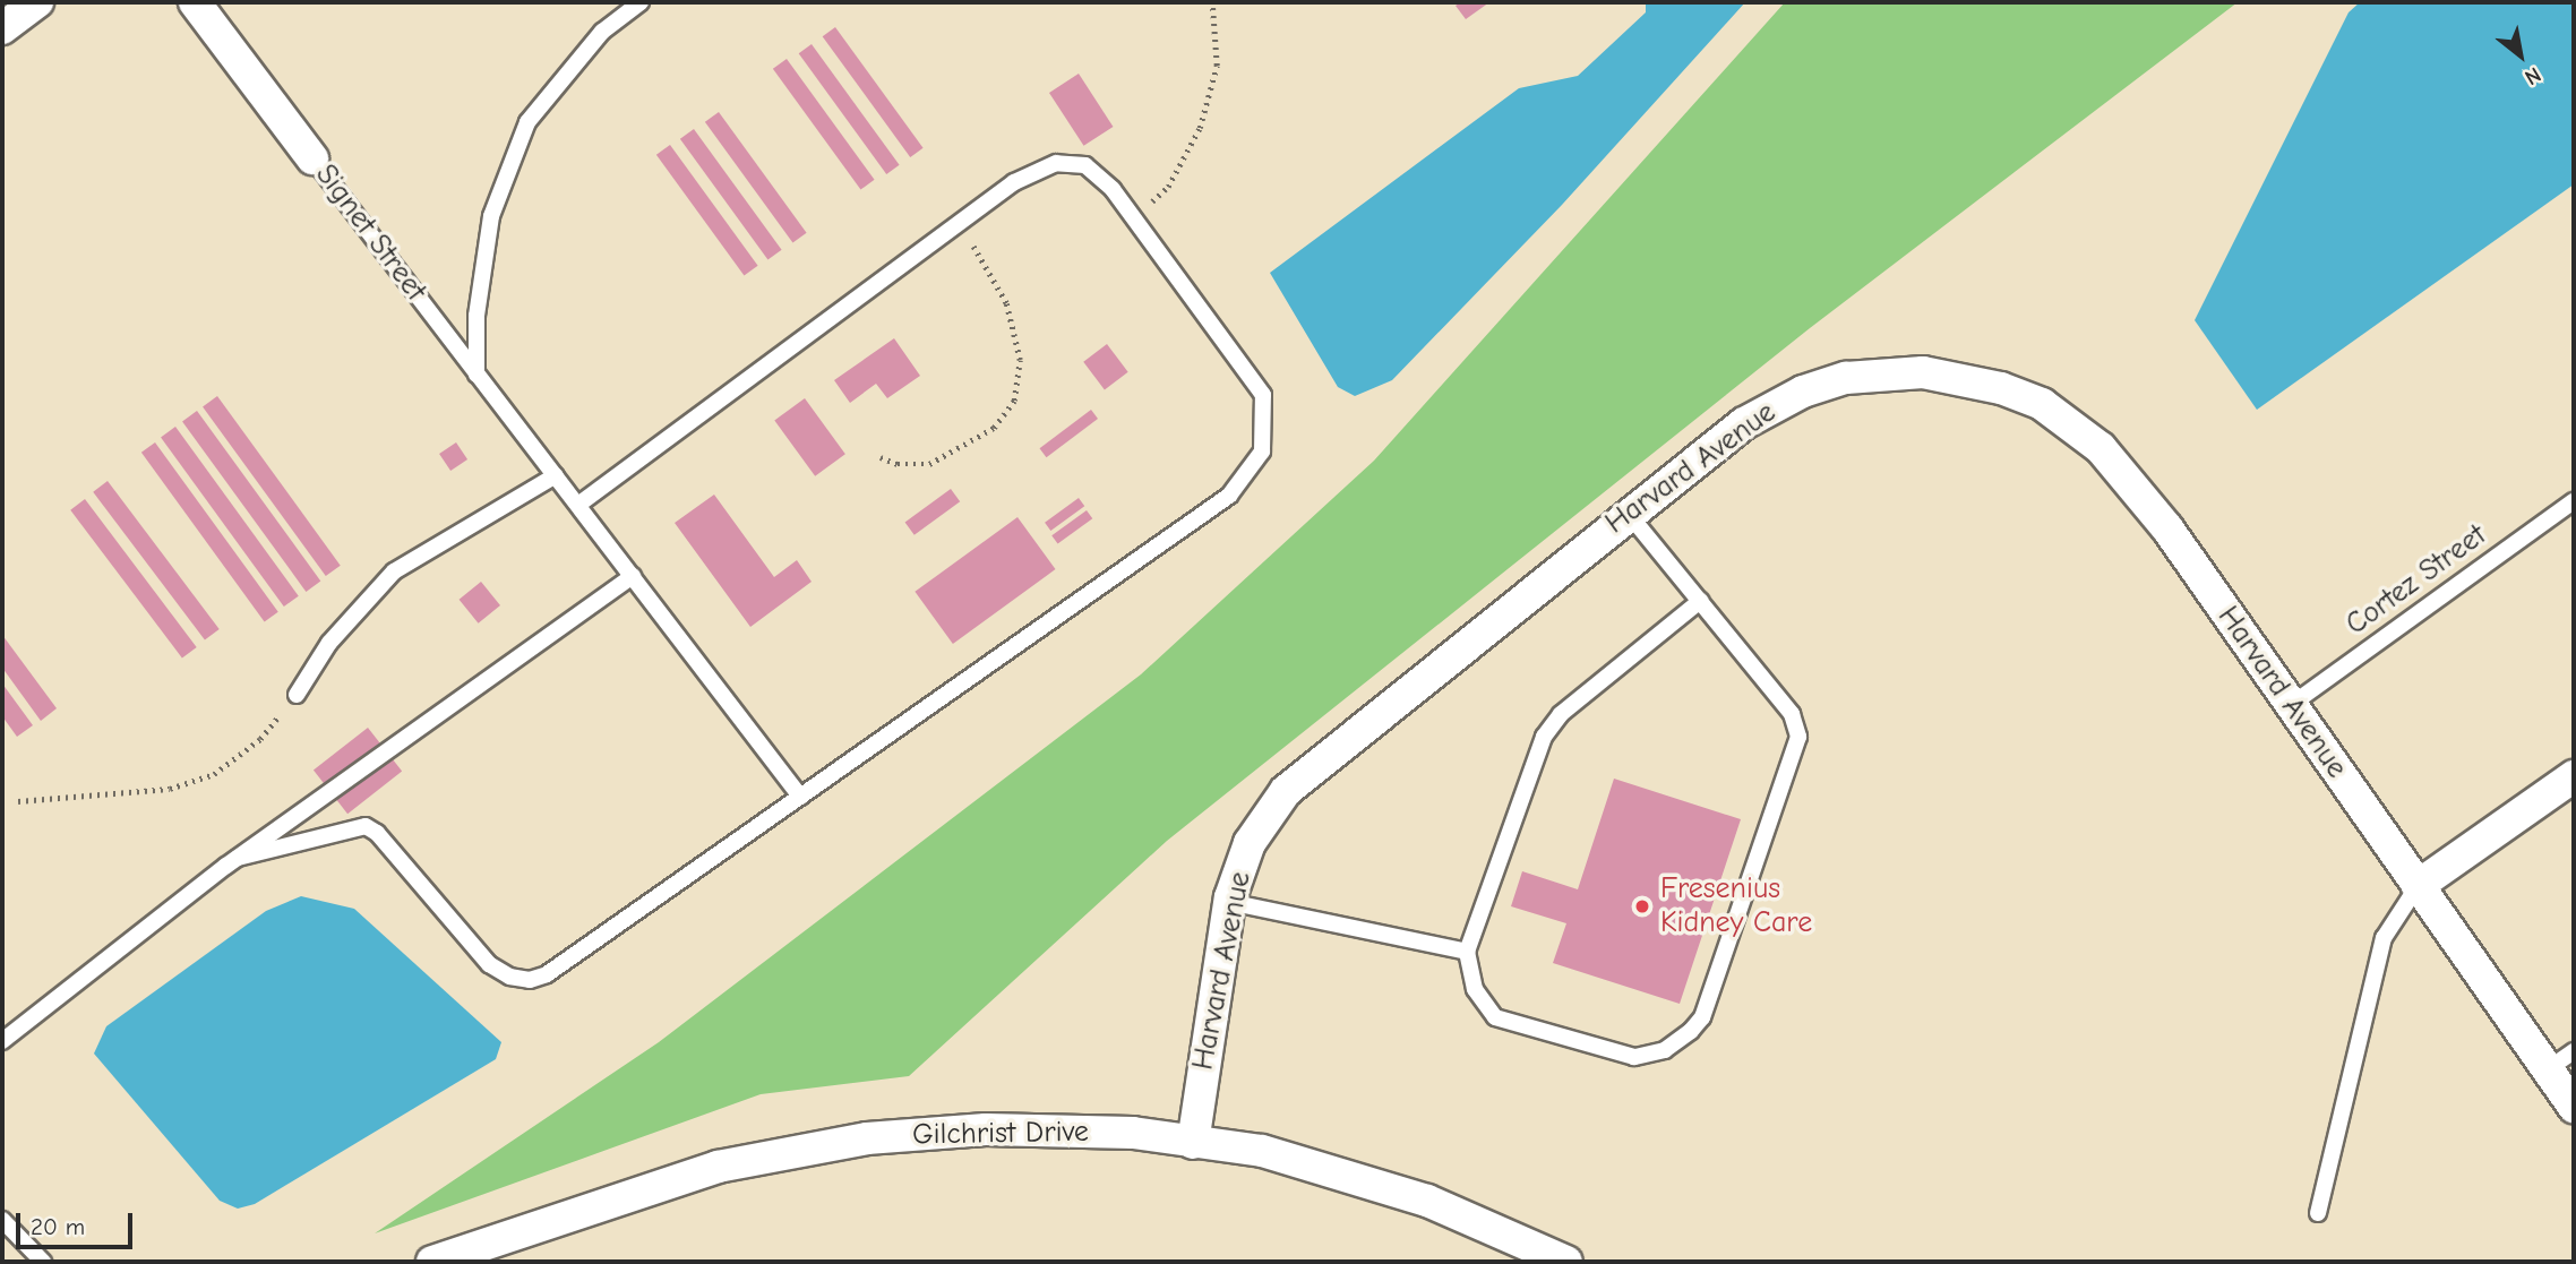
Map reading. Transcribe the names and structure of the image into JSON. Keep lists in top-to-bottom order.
{
  "streets": {
    "street": ["Signet Street", "Harvard Avenue", "Gilchrist Drive"],
    "lane": ["Cortez Street"]
  },
  "crossings": [
    ["Harvard Avenue", "Cortez Street"],
    ["Harvard Avenue", "Gilchrist Drive"]
  ],
  "places": ["Fresenius Kidney Care"],
  "scale_bar": "20 m",
  "north": "bottom right"
}
